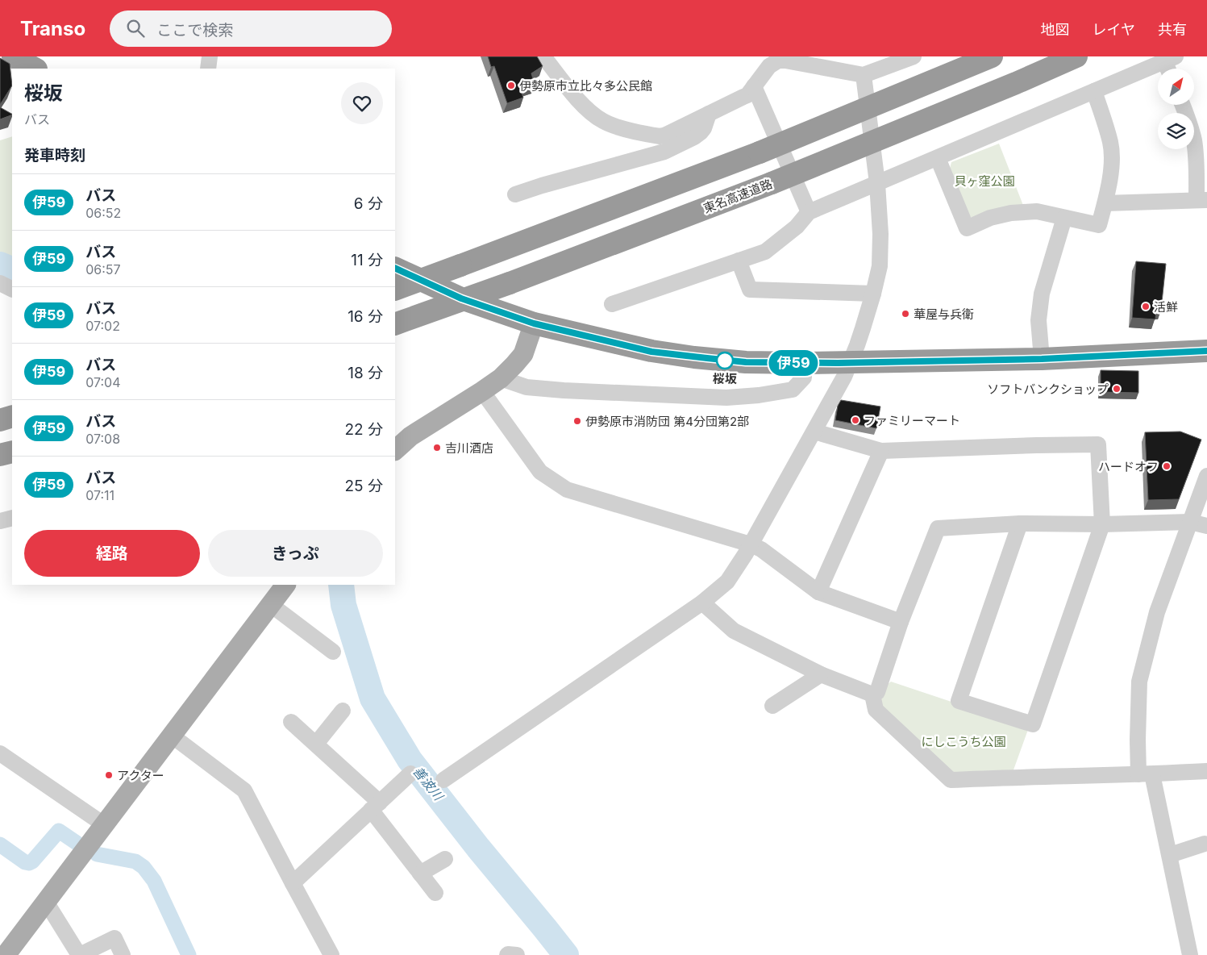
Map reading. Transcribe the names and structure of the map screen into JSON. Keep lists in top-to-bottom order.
{
  "streets": {
    "highway": ["東名高速道路"]
  },
  "water": ["善波川"],
  "parks": ["貝ヶ窪公園", "にしこうち公園"],
  "places": [
    "伊勢原市立比々多公民館",
    "活鮮",
    "華屋与兵衛",
    "桜坂",
    "ソフトバンクショップ",
    "ファミリーマート",
    "伊勢原市消防団 第4分団第2部",
    "吉川酒店",
    "ハードオフ",
    "アクター"
  ],
  "lines": ["bus line 伊59"],
  "north": "top right",
  "page": {
    "header": "Transo",
    "search": "ここで検索",
    "nav": ["地図", "レイヤ", "共有"],
    "on_map": "伊59",
    "heading": [
      ["桜坂", "バス"],
      "発車時刻"
    ],
    "list": [
      {
        "mark": "伊59",
        "name": "バス",
        "note": "06:52",
        "value": "6 分"
      },
      {
        "mark": "伊59",
        "name": "バス",
        "note": "06:57",
        "value": "11 分"
      },
      {
        "mark": "伊59",
        "name": "バス",
        "note": "07:02",
        "value": "16 分"
      },
      {
        "mark": "伊59",
        "name": "バス",
        "note": "07:04",
        "value": "18 分"
      },
      {
        "mark": "伊59",
        "name": "バス",
        "note": "07:08",
        "value": "22 分"
      },
      {
        "mark": "伊59",
        "name": "バス",
        "note": "07:11",
        "value": "25 分"
      }
    ],
    "buttons": ["経路", "きっぷ"]
  }
}
